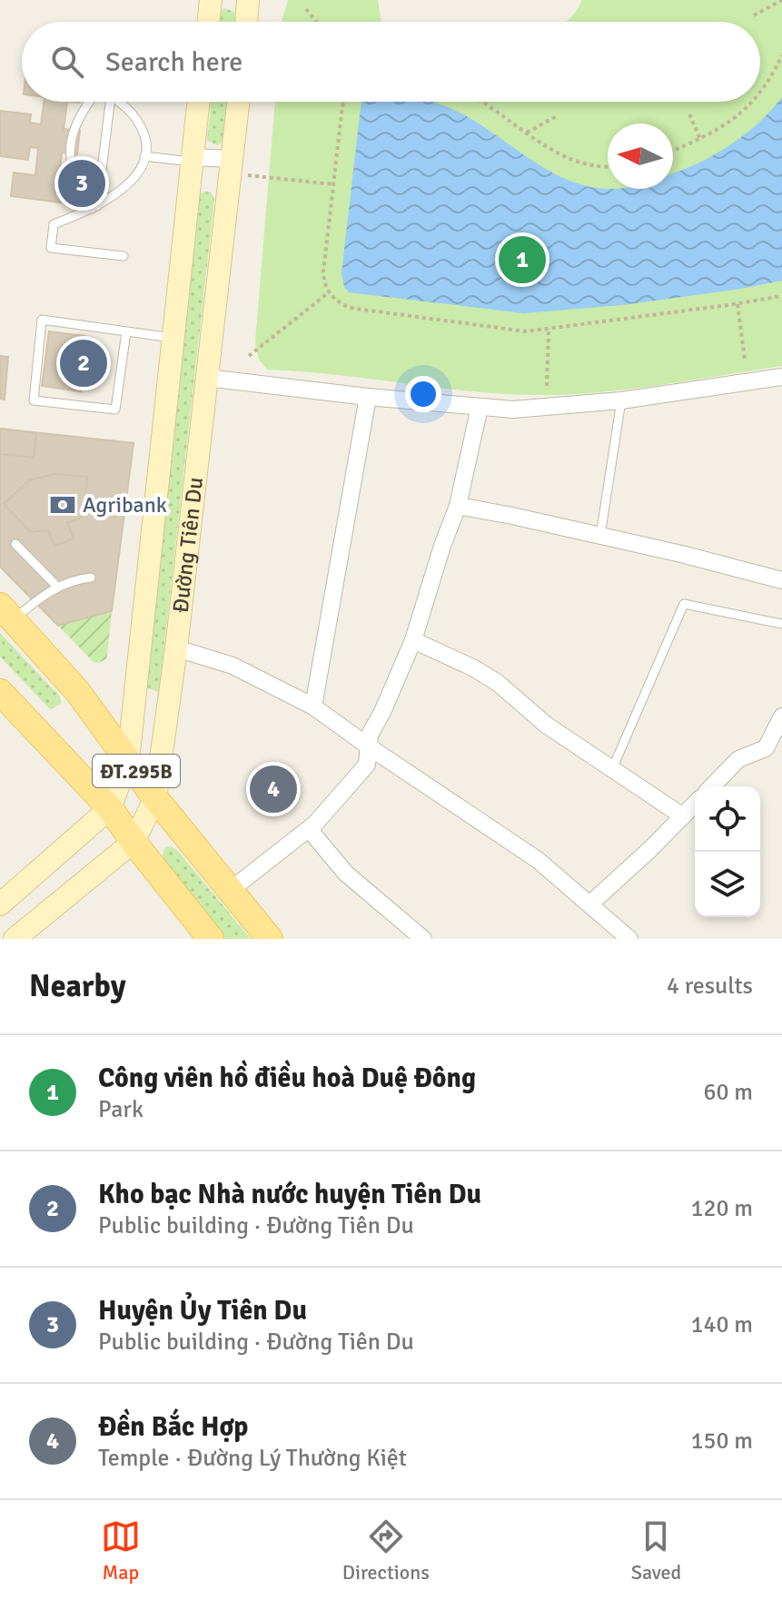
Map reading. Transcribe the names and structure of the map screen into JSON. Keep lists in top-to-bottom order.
{
  "streets": {
    "main road": ["Đường Tiên Du", "ĐT.295B"]
  },
  "crossings": [
    ["Đường Tiên Du", "ĐT.295B"]
  ],
  "places": {
    "bank": ["Agribank"]
  },
  "north": "left",
  "page": {
    "search": "Search here",
    "pins": [
      "3",
      "1",
      "2",
      "4"
    ],
    "heading": ["Nearby", "4 results"],
    "list": [
      {
        "mark": "1",
        "name": "Công viên hồ điều hoà Duệ Đông",
        "note": "Park",
        "value": "60 m"
      },
      {
        "mark": "2",
        "name": "Kho bạc Nhà nước huyện Tiên Du",
        "note": "Public building · Đường Tiên Du",
        "value": "120 m"
      },
      {
        "mark": "3",
        "name": "Huyện Ủy Tiên Du",
        "note": "Public building · Đường Tiên Du",
        "value": "140 m"
      },
      {
        "mark": "4",
        "name": "Đền Bắc Hợp",
        "note": "Temple · Đường Lý Thường Kiệt",
        "value": "150 m"
      }
    ],
    "nav": ["Map", "Directions", "Saved"]
  }
}
